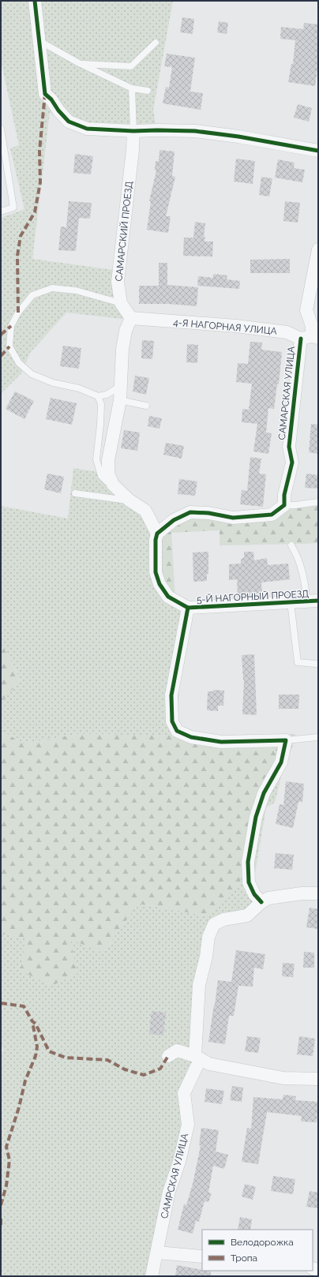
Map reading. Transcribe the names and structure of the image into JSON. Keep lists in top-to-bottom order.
{
  "streets": {
    "street": [
      "САМАРСКИЙ ПРОЕЗД",
      "4-Я НАГОРНАЯ УЛИЦА",
      "САМАРСКАЯ УЛИЦА",
      "5-Й НАГОРНЫЙ ПРОЕЗД",
      "САМРСКАЯ УЛИЦА"
    ]
  },
  "crossings": [
    ["САМАРСКИЙ ПРОЕЗД", "4-Я НАГОРНАЯ УЛИЦА"],
    ["4-Я НАГОРНАЯ УЛИЦА", "САМАРСКАЯ УЛИЦА"]
  ],
  "legend": ["Велодорожка", "Тропа"]
}
